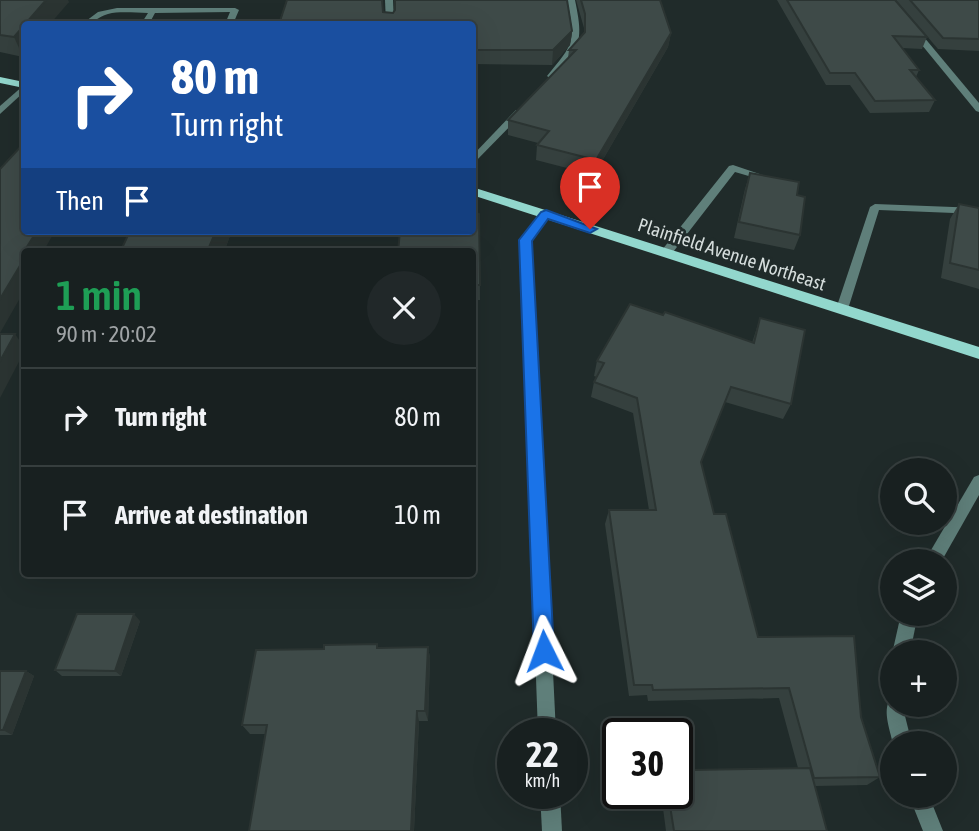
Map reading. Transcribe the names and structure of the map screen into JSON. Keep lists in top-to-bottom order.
{
  "streets": {
    "main road": ["Plainfield Avenue Northeast"]
  },
  "page": {
    "turn": ["80 m", "Turn right"],
    "then": "Then",
    "heading": ["1 min", "90 m · 20:02"],
    "list": [
      {
        "name": "Turn right",
        "value": "80 m"
      },
      {
        "name": "Arrive at destination",
        "value": "10 m"
      }
    ],
    "map_buttons": ["+", "−"],
    "speed": "22 km/h",
    "limit": "30"
  }
}
